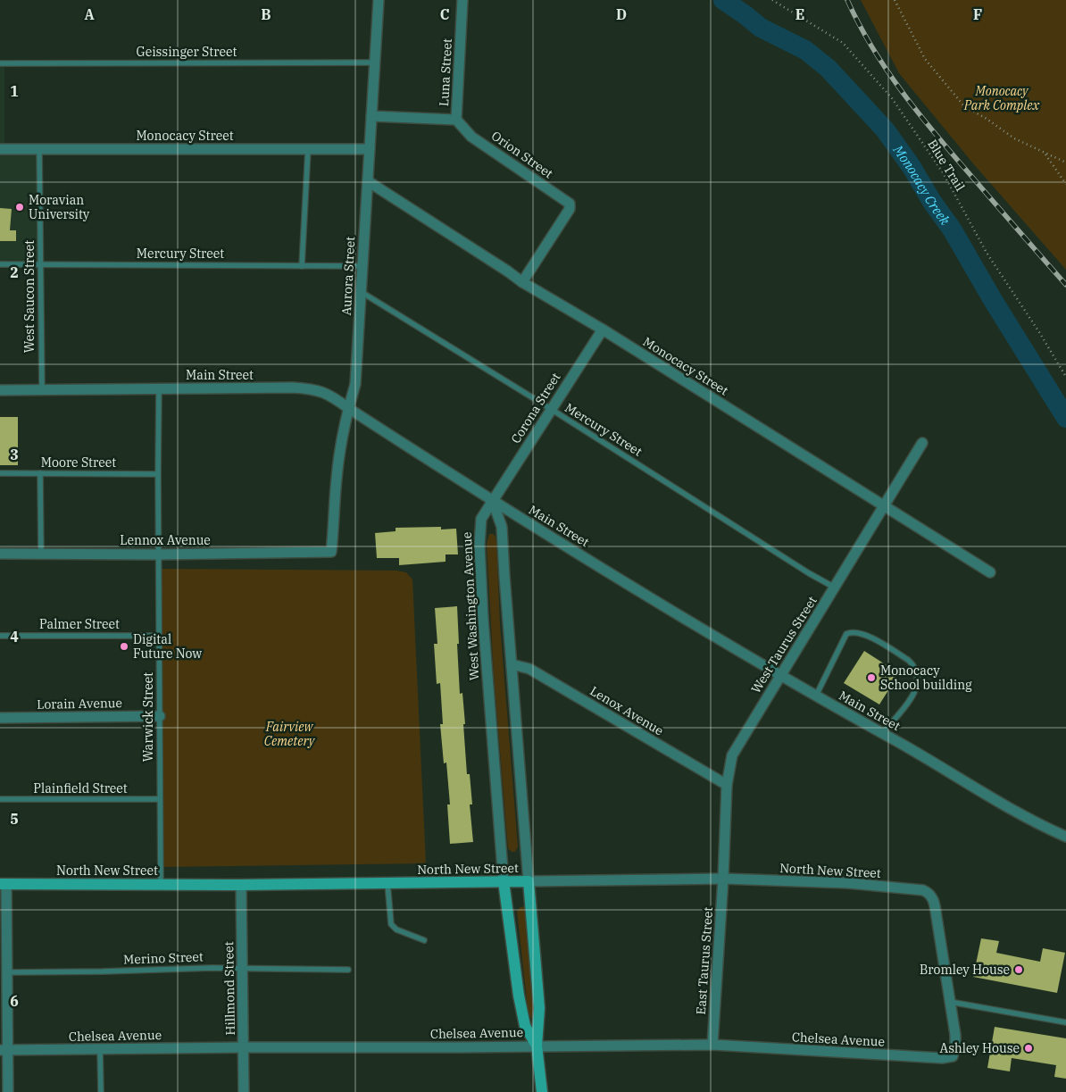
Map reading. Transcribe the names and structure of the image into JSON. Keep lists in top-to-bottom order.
{
  "streets": {
    "street": [
      "Luna Street",
      "Monocacy Street",
      "Orion Street",
      "Aurora Street",
      "Main Street",
      "Corona Street",
      "Lennox Avenue",
      "West Washington Avenue",
      "West Taurus Street",
      "Lorain Avenue",
      "Lenox Avenue",
      "North New Street",
      "East Taurus Street",
      "Hillmond Street",
      "Chelsea Avenue"
    ],
    "lane": [
      "Geissinger Street",
      "Mercury Street",
      "West Saucon Street",
      "Moore Street",
      "Palmer Street",
      "Warwick Street",
      "Plainfield Street",
      "Merino Street"
    ],
    "path": ["Blue Trail"]
  },
  "crossings": [
    ["Geissinger Street", "Aurora Street"],
    ["Luna Street", "Orion Street"],
    ["Monocacy Street", "Orion Street"],
    ["Monocacy Street", "Aurora Street"],
    ["Monocacy Street", "West Saucon Street"],
    ["Monocacy Street", "Corona Street"],
    ["Monocacy Street", "West Taurus Street"],
    ["Mercury Street", "Aurora Street"],
    ["Mercury Street", "West Saucon Street"],
    ["Mercury Street", "Corona Street"],
    ["Mercury Street", "West Taurus Street"],
    ["Aurora Street", "Main Street"],
    ["Aurora Street", "Lennox Avenue"],
    ["West Saucon Street", "Main Street"],
    ["Main Street", "Corona Street"],
    ["Main Street", "West Washington Avenue"],
    ["Main Street", "West Taurus Street"],
    ["Main Street", "Warwick Street"],
    ["Corona Street", "West Washington Avenue"],
    ["Moore Street", "Warwick Street"],
    ["Lennox Avenue", "Warwick Street"],
    ["West Washington Avenue", "North New Street"],
    ["Palmer Street", "Warwick Street"],
    ["West Taurus Street", "Lenox Avenue"],
    ["West Taurus Street", "North New Street"],
    ["West Taurus Street", "East Taurus Street"],
    ["Lorain Avenue", "Warwick Street"],
    ["Warwick Street", "Plainfield Street"],
    ["Warwick Street", "North New Street"],
    ["North New Street", "East Taurus Street"],
    ["North New Street", "Hillmond Street"],
    ["North New Street", "Chelsea Avenue"],
    ["Merino Street", "Hillmond Street"],
    ["East Taurus Street", "Chelsea Avenue"],
    ["Hillmond Street", "Chelsea Avenue"]
  ],
  "water": ["Monocacy Creek"],
  "parks": ["Monocacy Park Complex", "Fairview Cemetery"],
  "places": [
    "Moravian University",
    "Digital Future Now",
    "Monocacy School building",
    "Bromley House",
    "Ashley House"
  ],
  "grid": {
    "columns": [
      "A",
      "B",
      "C",
      "D",
      "E",
      "F"
    ],
    "rows": [
      "1",
      "2",
      "3",
      "4",
      "5",
      "6"
    ]
  }
}
